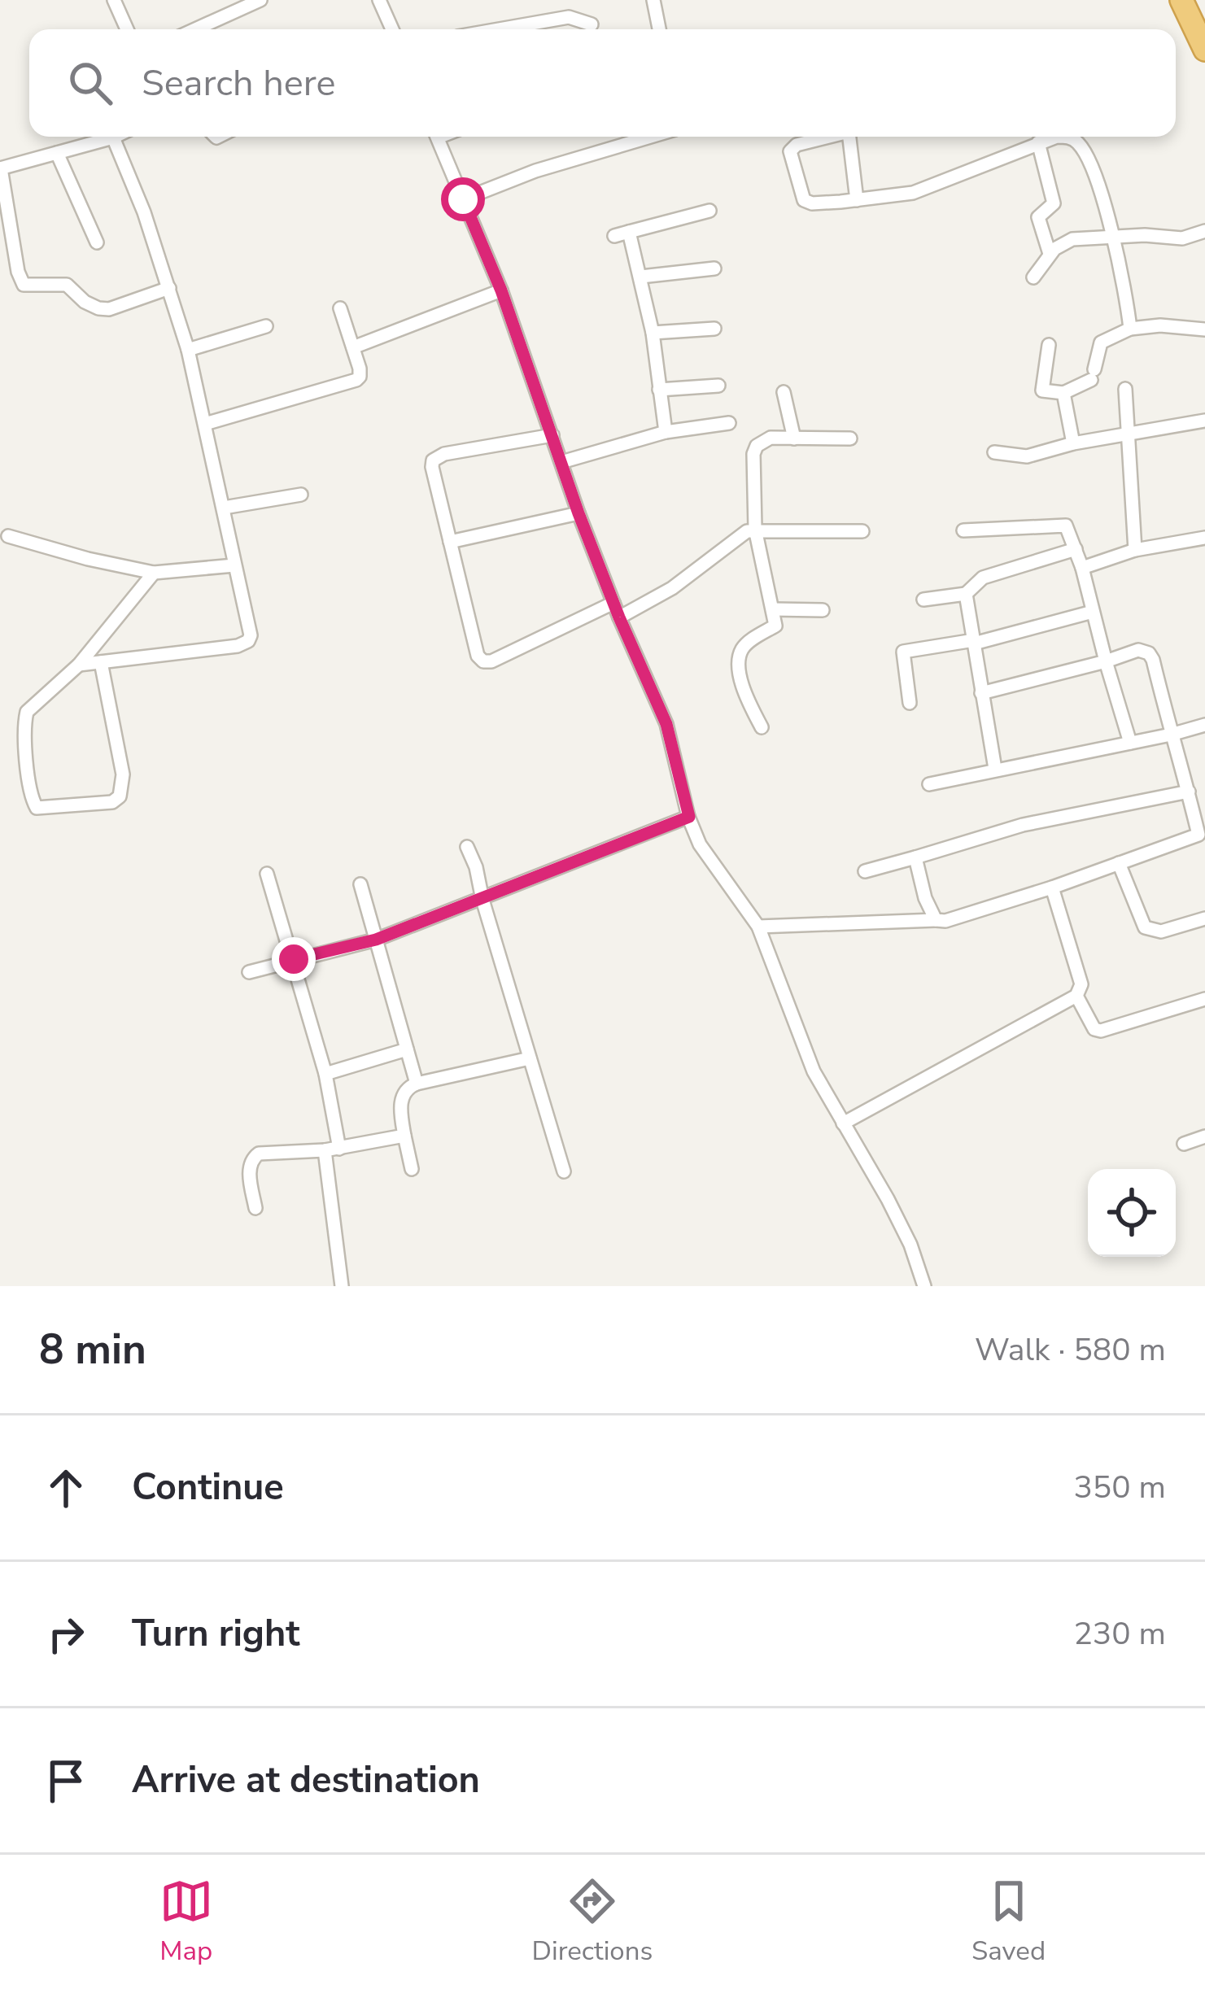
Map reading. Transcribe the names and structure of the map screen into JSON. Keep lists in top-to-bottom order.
{
  "page": {
    "search": "Search here",
    "heading": ["8 min", "Walk · 580 m"],
    "list": [
      ["Continue", "350 m"],
      ["Turn right", "230 m"],
      "Arrive at destination"
    ],
    "nav": ["Map", "Directions", "Saved"]
  }
}
